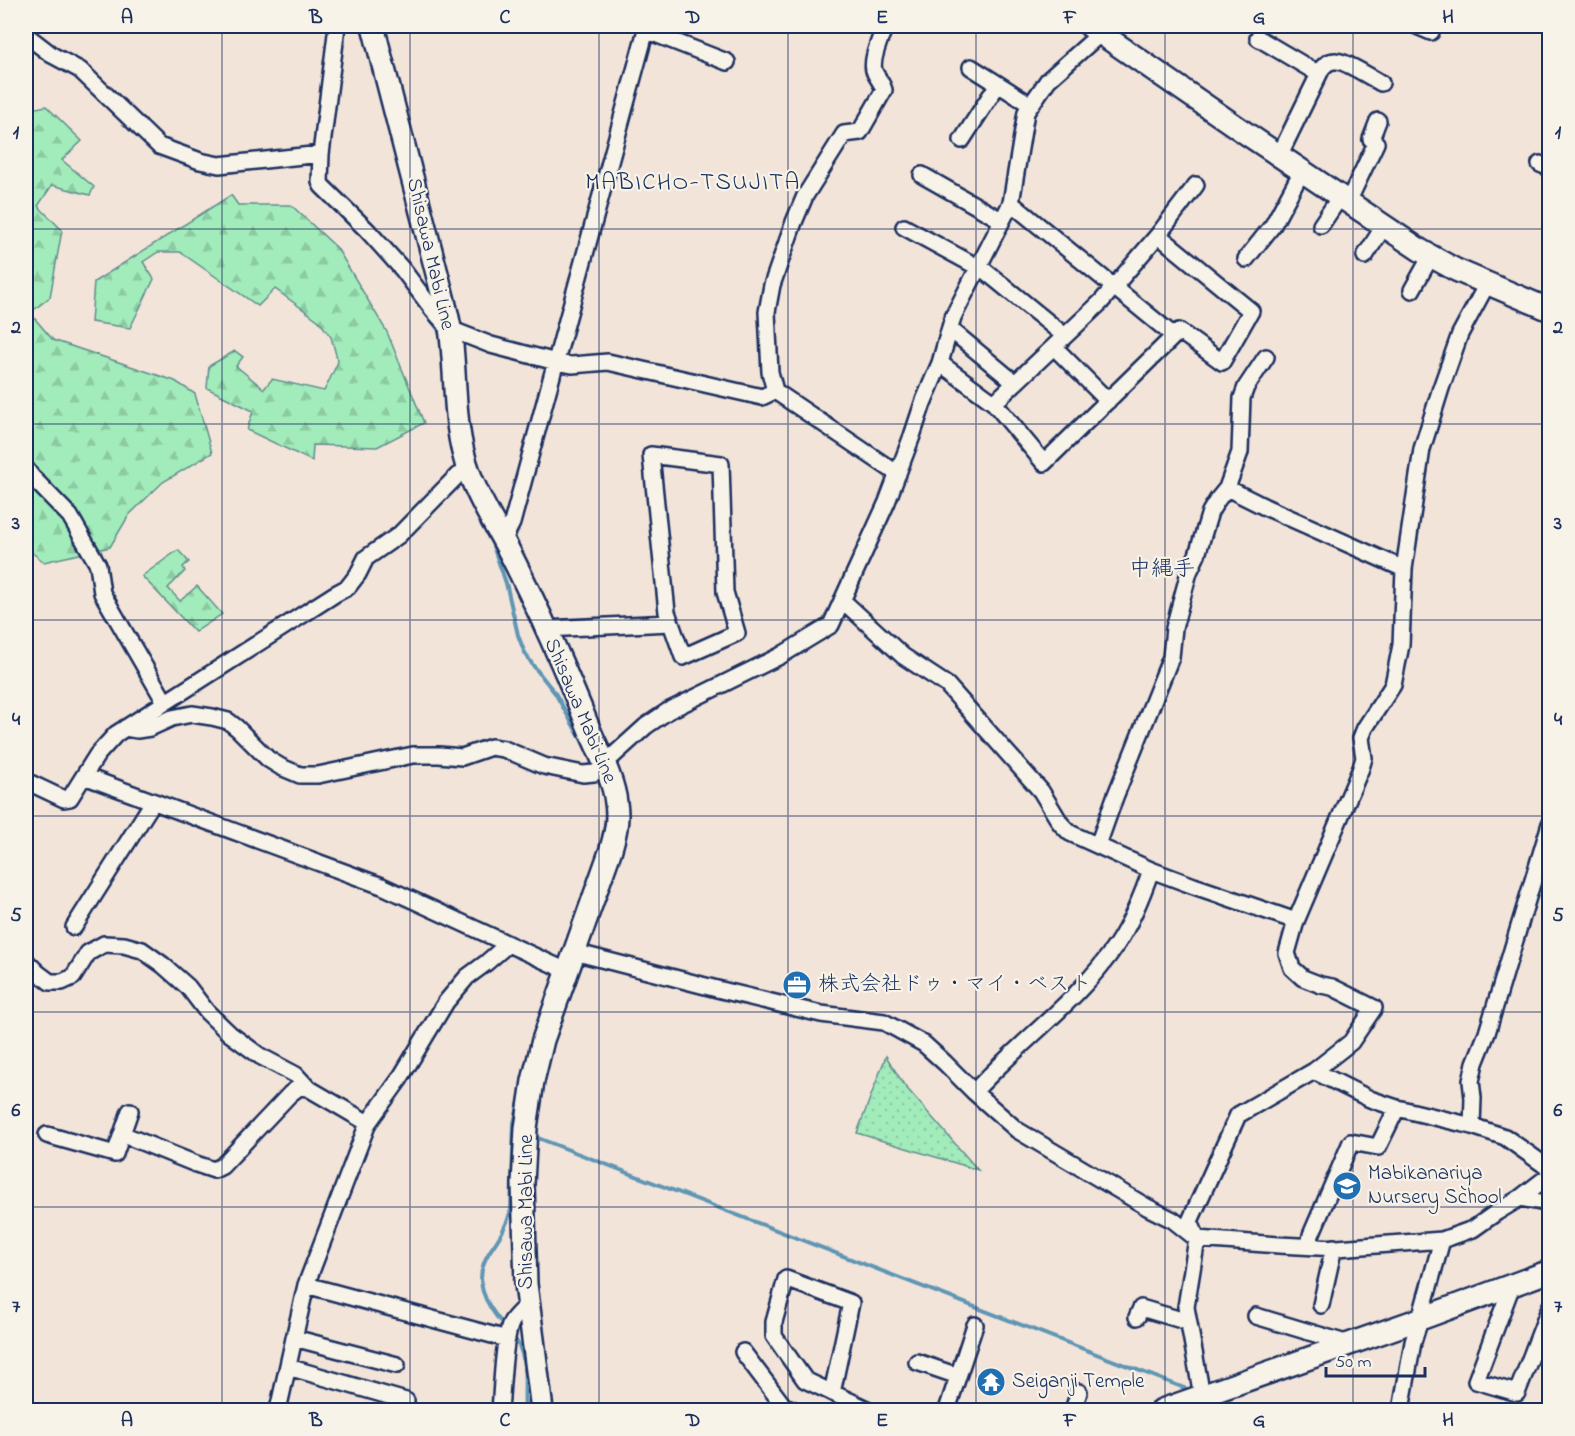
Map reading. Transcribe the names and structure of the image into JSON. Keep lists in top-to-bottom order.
{
  "streets": {
    "main road": ["Shisawa Mabi Line"]
  },
  "districts": ["MABICHO-TSUJITA", "中縄手"],
  "places": {
    "office": ["株式会社ドゥ・マイ・ベスト"],
    "school or university": ["Mabikanariya Nursery School"],
    "temple": ["Seiganji Temple"]
  },
  "scale_bar": "50 m",
  "grid": {
    "columns": [
      "A",
      "B",
      "C",
      "D",
      "E",
      "F",
      "G",
      "H"
    ],
    "rows": [
      "1",
      "2",
      "3",
      "4",
      "5",
      "6",
      "7"
    ]
  }
}
